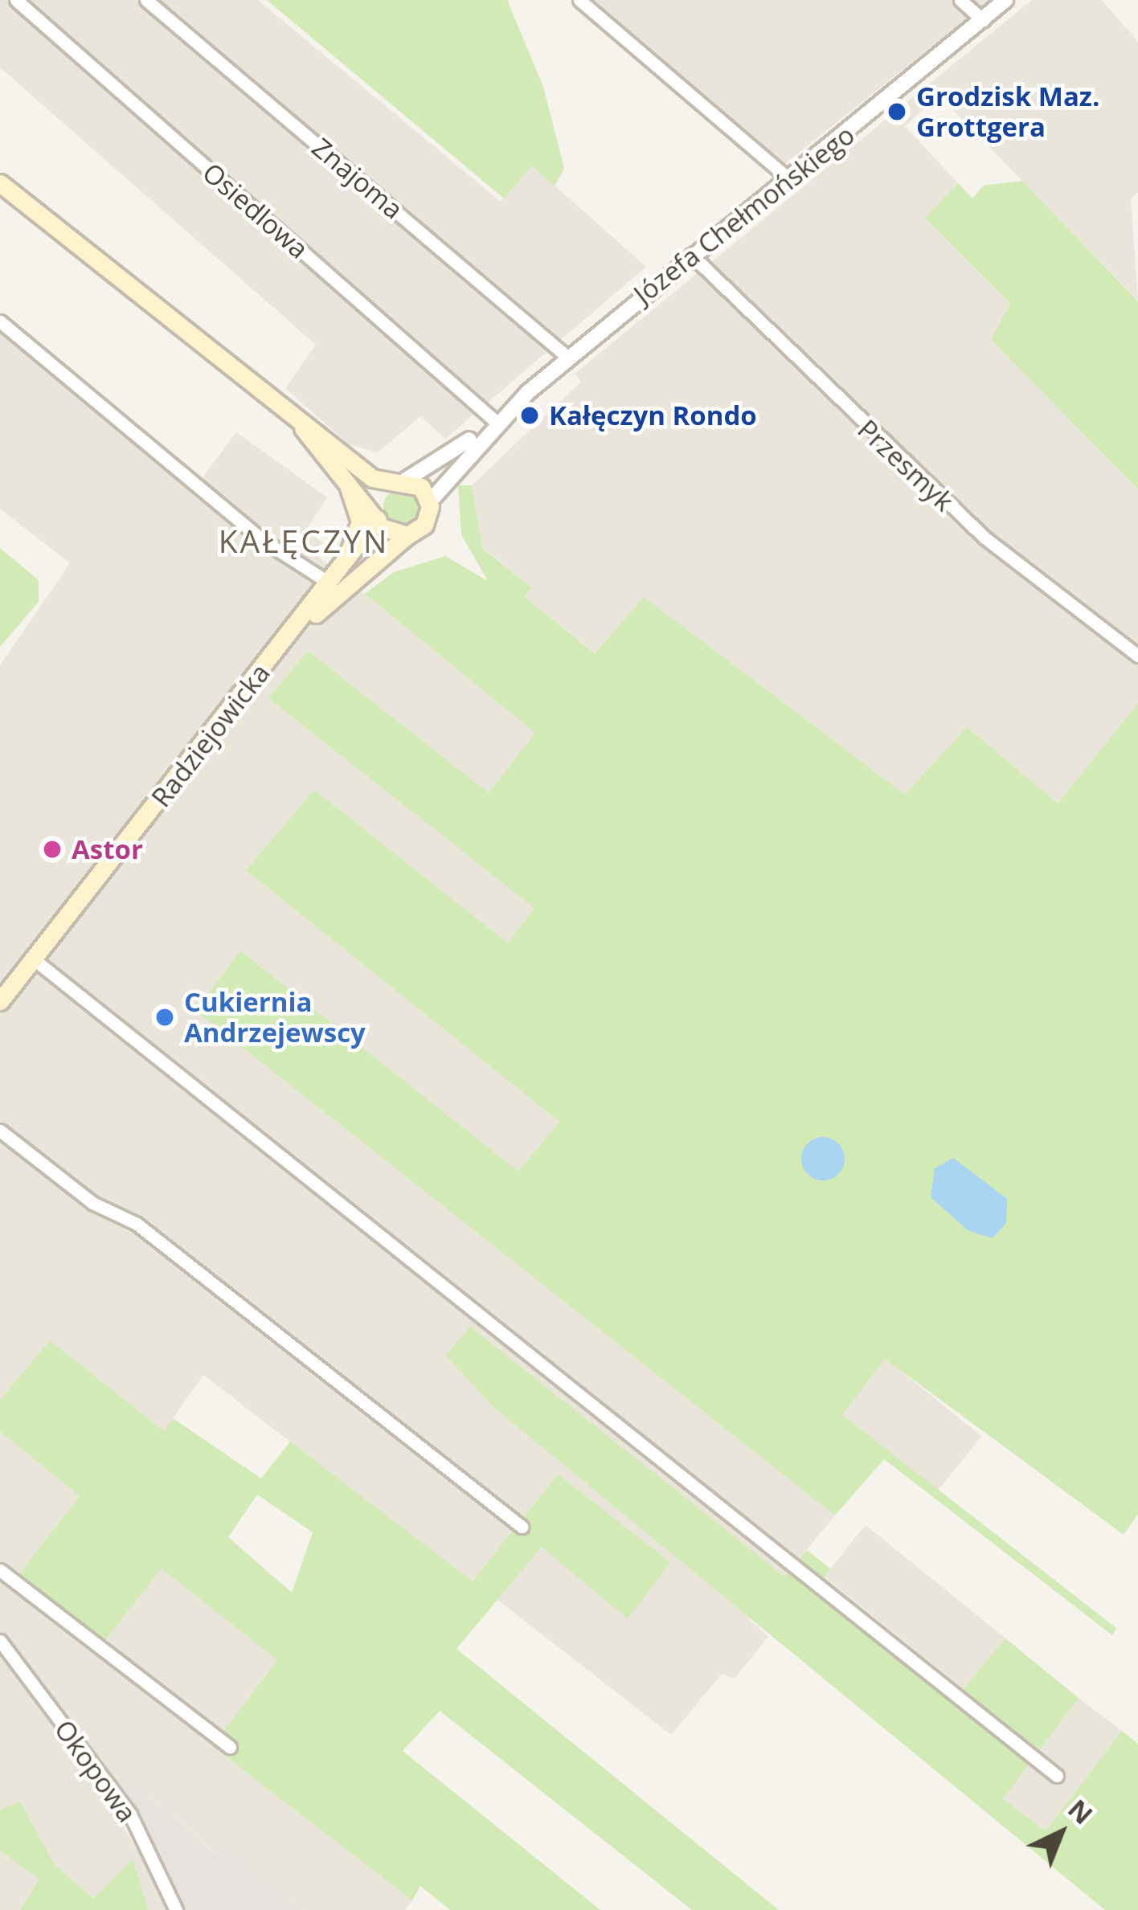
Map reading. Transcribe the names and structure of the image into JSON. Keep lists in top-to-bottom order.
{
  "streets": {
    "main road": ["Radziejowicka"],
    "street": [
      "Znajoma",
      "Osiedlowa",
      "Józefa Chełmońskiego",
      "Przesmyk",
      "Okopowa"
    ]
  },
  "crossings": [
    ["Znajoma", "Józefa Chełmońskiego"],
    ["Osiedlowa", "Józefa Chełmońskiego"],
    ["Józefa Chełmońskiego", "Przesmyk"],
    ["Józefa Chełmońskiego", "Radziejowicka"]
  ],
  "districts": ["KAŁĘCZYN"],
  "places": [
    "Grodzisk Maz. Grottgera",
    "Kałęczyn Rondo",
    "Astor",
    "Cukiernia Andrzejewscy"
  ],
  "north": "top right"
}
